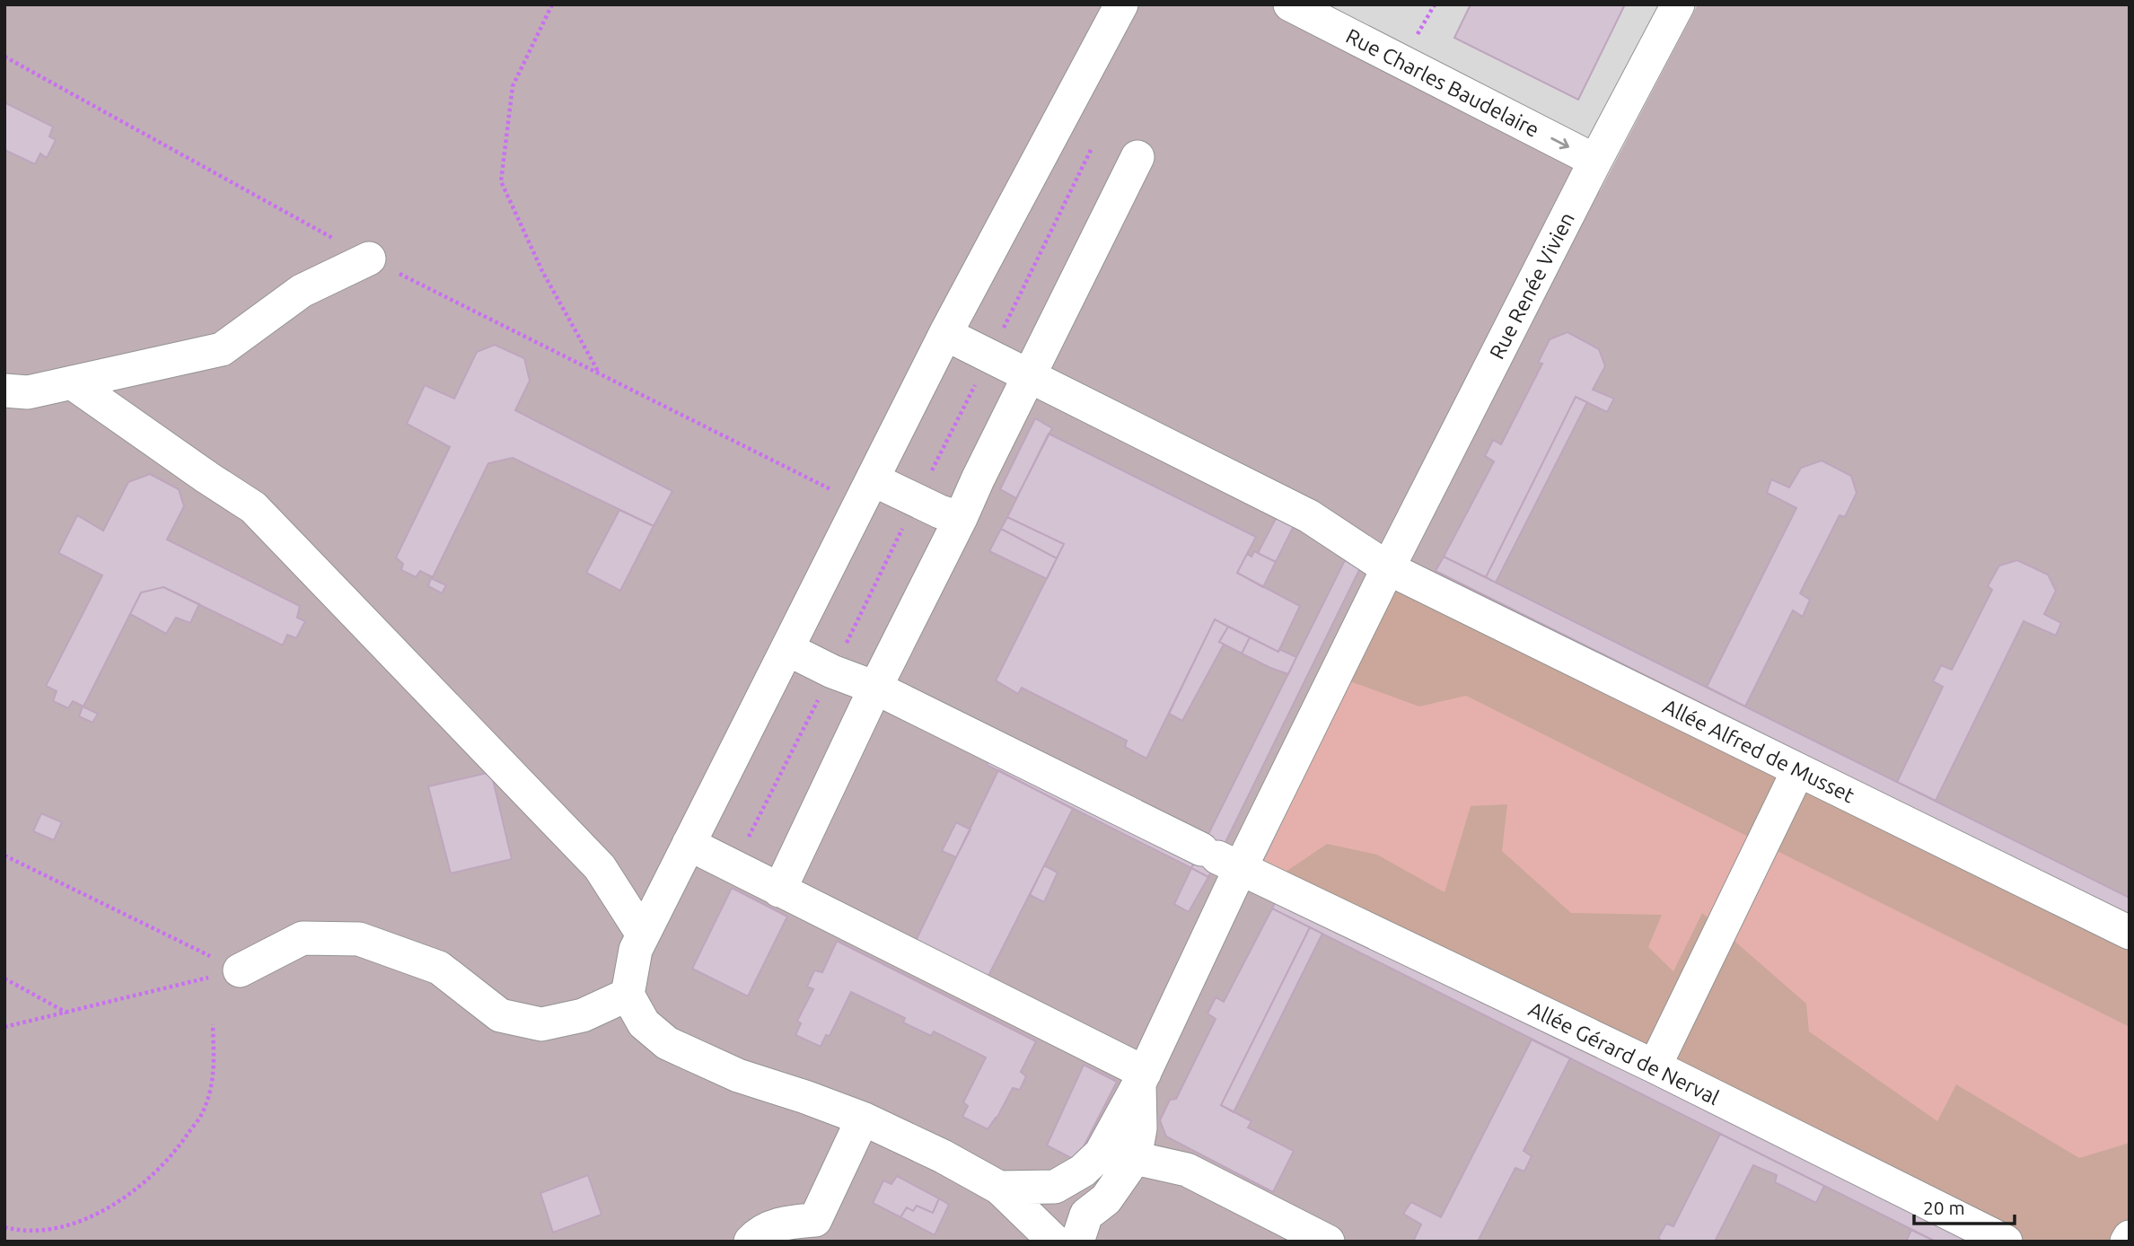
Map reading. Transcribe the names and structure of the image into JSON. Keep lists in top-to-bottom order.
{
  "streets": {
    "street": [
      "Rue Charles Baudelaire",
      "Rue Renée Vivien",
      "Allée Alfred de Musset",
      "Allée Gérard de Nerval"
    ]
  },
  "crossings": [
    ["Rue Charles Baudelaire", "Rue Renée Vivien"],
    ["Rue Renée Vivien", "Allée Alfred de Musset"],
    ["Rue Renée Vivien", "Allée Gérard de Nerval"]
  ],
  "one_way": ["Rue Charles Baudelaire"],
  "scale_bar": "20 m"
}
